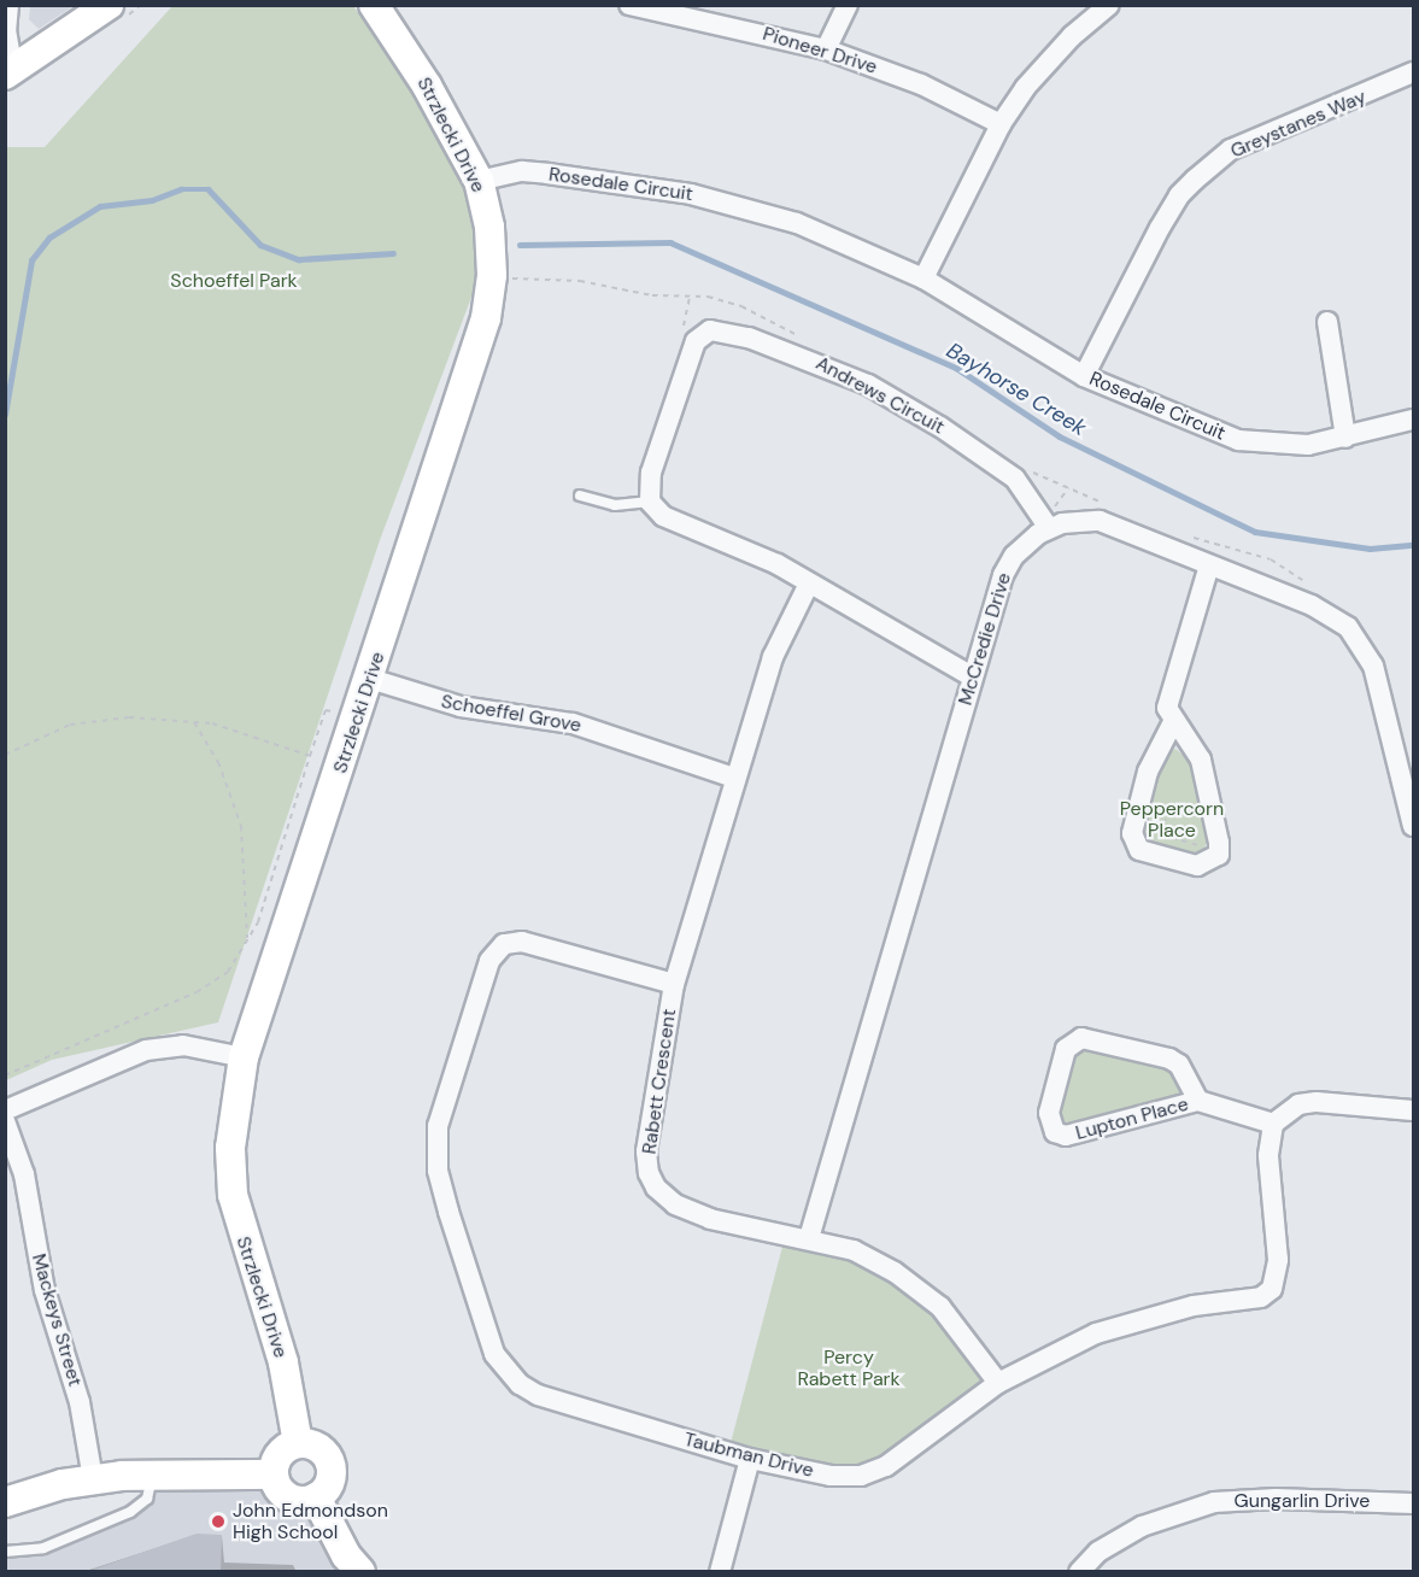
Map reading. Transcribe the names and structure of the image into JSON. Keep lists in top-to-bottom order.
{
  "streets": {
    "street": [
      "Pioneer Drive",
      "Greystanes Way",
      "Strzlecki Drive",
      "Rosedale Circuit",
      "Andrews Circuit",
      "McCredie Drive",
      "Schoeffel Grove",
      "Rabett Crescent",
      "Lupton Place",
      "Mackeys Street",
      "Taubman Drive",
      "Gungarlin Drive"
    ]
  },
  "crossings": [
    ["Greystanes Way", "Rosedale Circuit"],
    ["Strzlecki Drive", "Rosedale Circuit"],
    ["Strzlecki Drive", "Schoeffel Grove"],
    ["Andrews Circuit", "McCredie Drive"],
    ["McCredie Drive", "Rabett Crescent"],
    ["Schoeffel Grove", "Rabett Crescent"],
    ["Rabett Crescent", "Taubman Drive"],
    ["Lupton Place", "Taubman Drive"]
  ],
  "water": ["Bayhorse Creek"],
  "parks": ["Schoeffel Park", "Peppercorn Place", "Percy Rabett Park"],
  "places": ["John Edmondson High School"]
}
